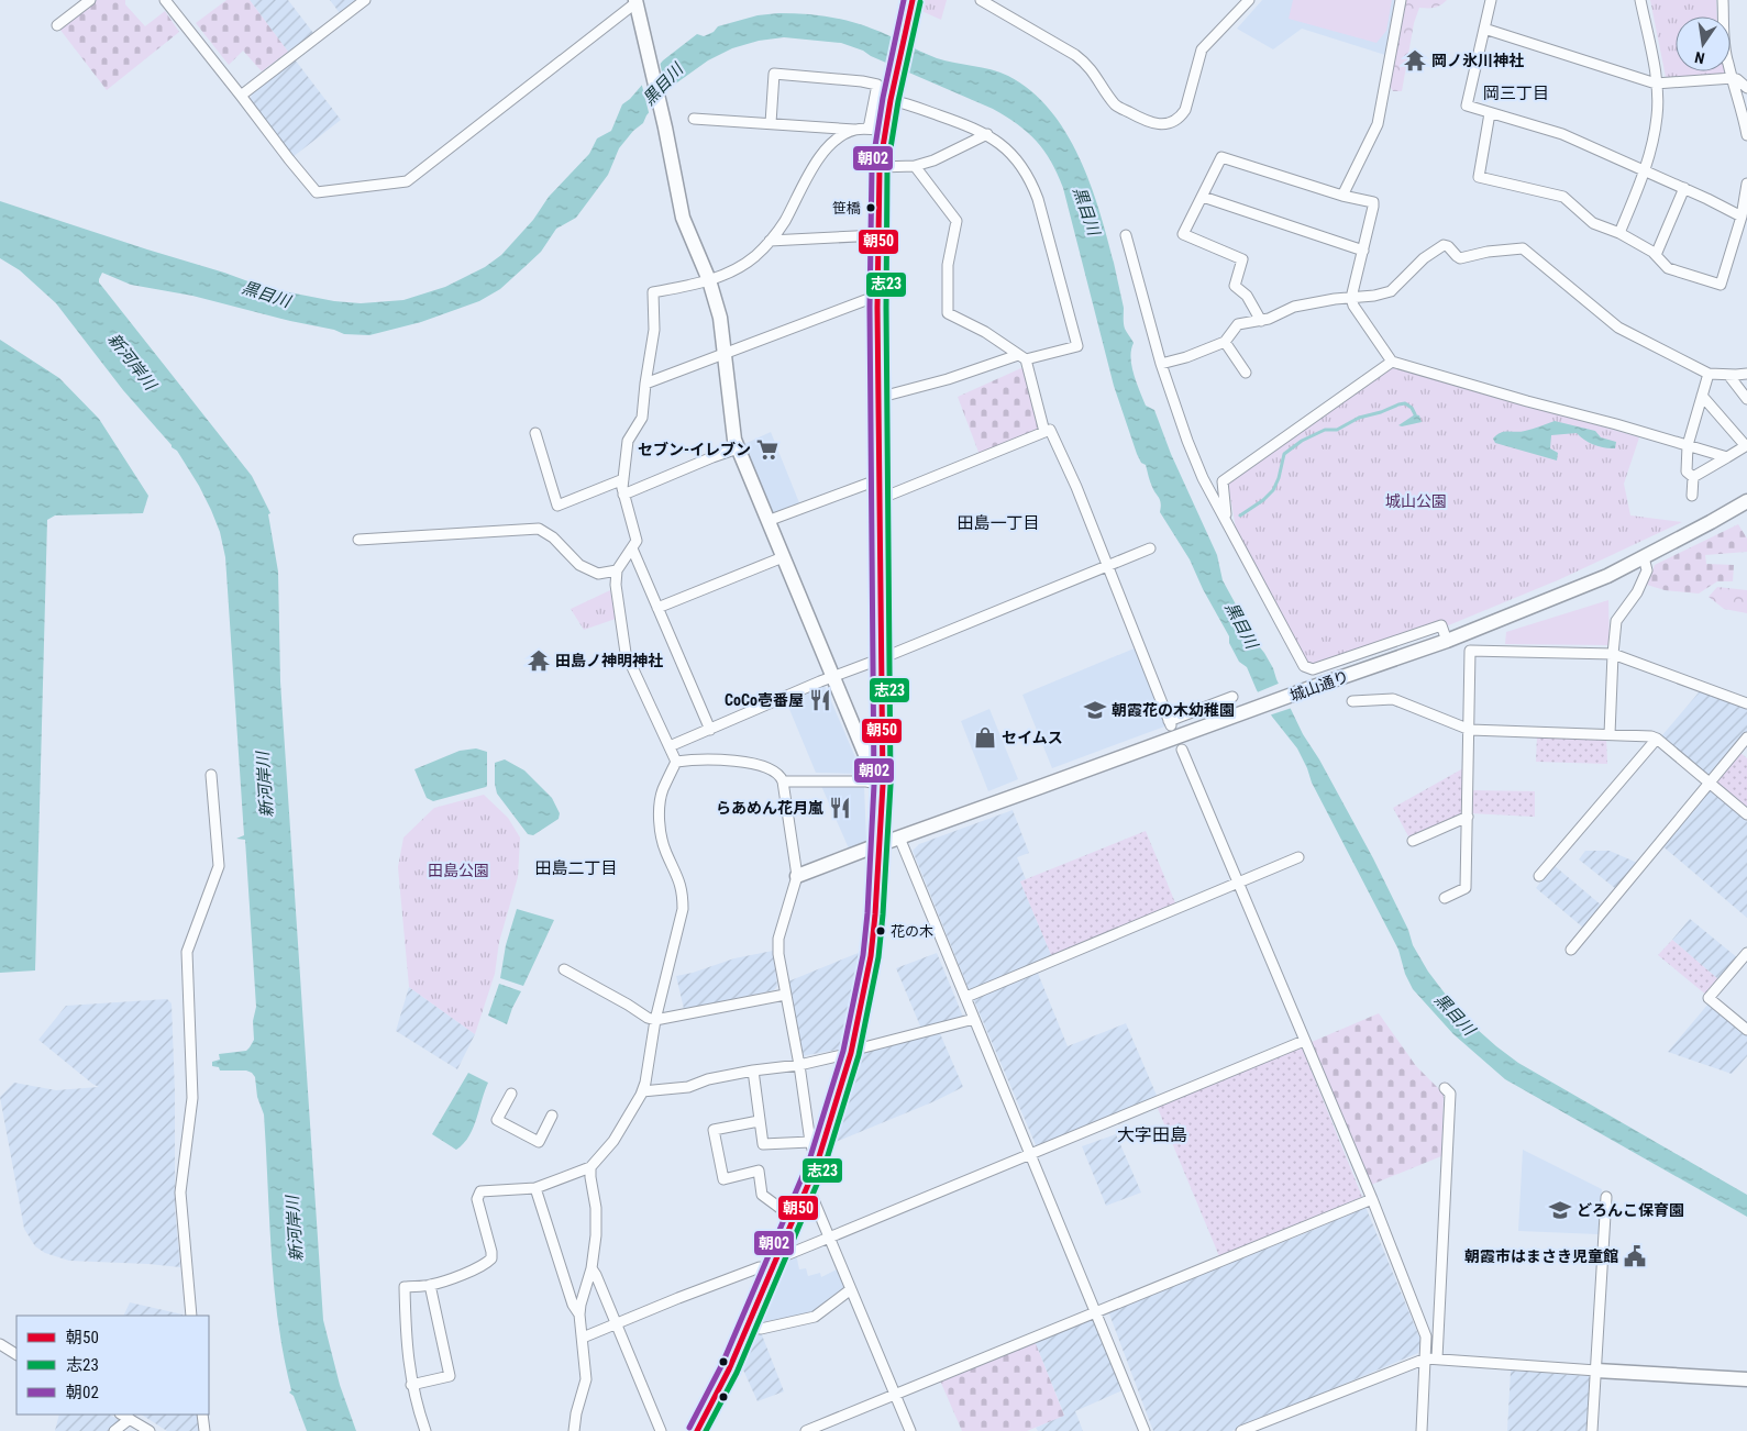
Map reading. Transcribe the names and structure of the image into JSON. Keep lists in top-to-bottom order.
{
  "streets": {
    "street": ["城山通り"]
  },
  "districts": [
    "岡三丁目",
    "田島一丁目",
    "田島二丁目",
    "大字田島"
  ],
  "water": ["黒目川", "新河岸川"],
  "parks": ["城山公園", "田島公園"],
  "places": {
    "temple": ["岡ノ氷川神社", "田島ノ神明神社"],
    "other": ["笹橋", "花の木"],
    "supermarket": ["セブン-イレブン"],
    "restaurant": ["CoCo壱番屋", "らあめん花月嵐"],
    "school or university": ["朝霞花の木幼稚園", "どろんこ保育園"],
    "shop": ["セイムス"],
    "public building": ["朝霞市はまさき児童館"]
  },
  "lines": ["transit line 朝50", "transit line 朝02", "transit line 志23"],
  "legend": ["朝50", "志23", "朝02"],
  "north": "bottom"
}
